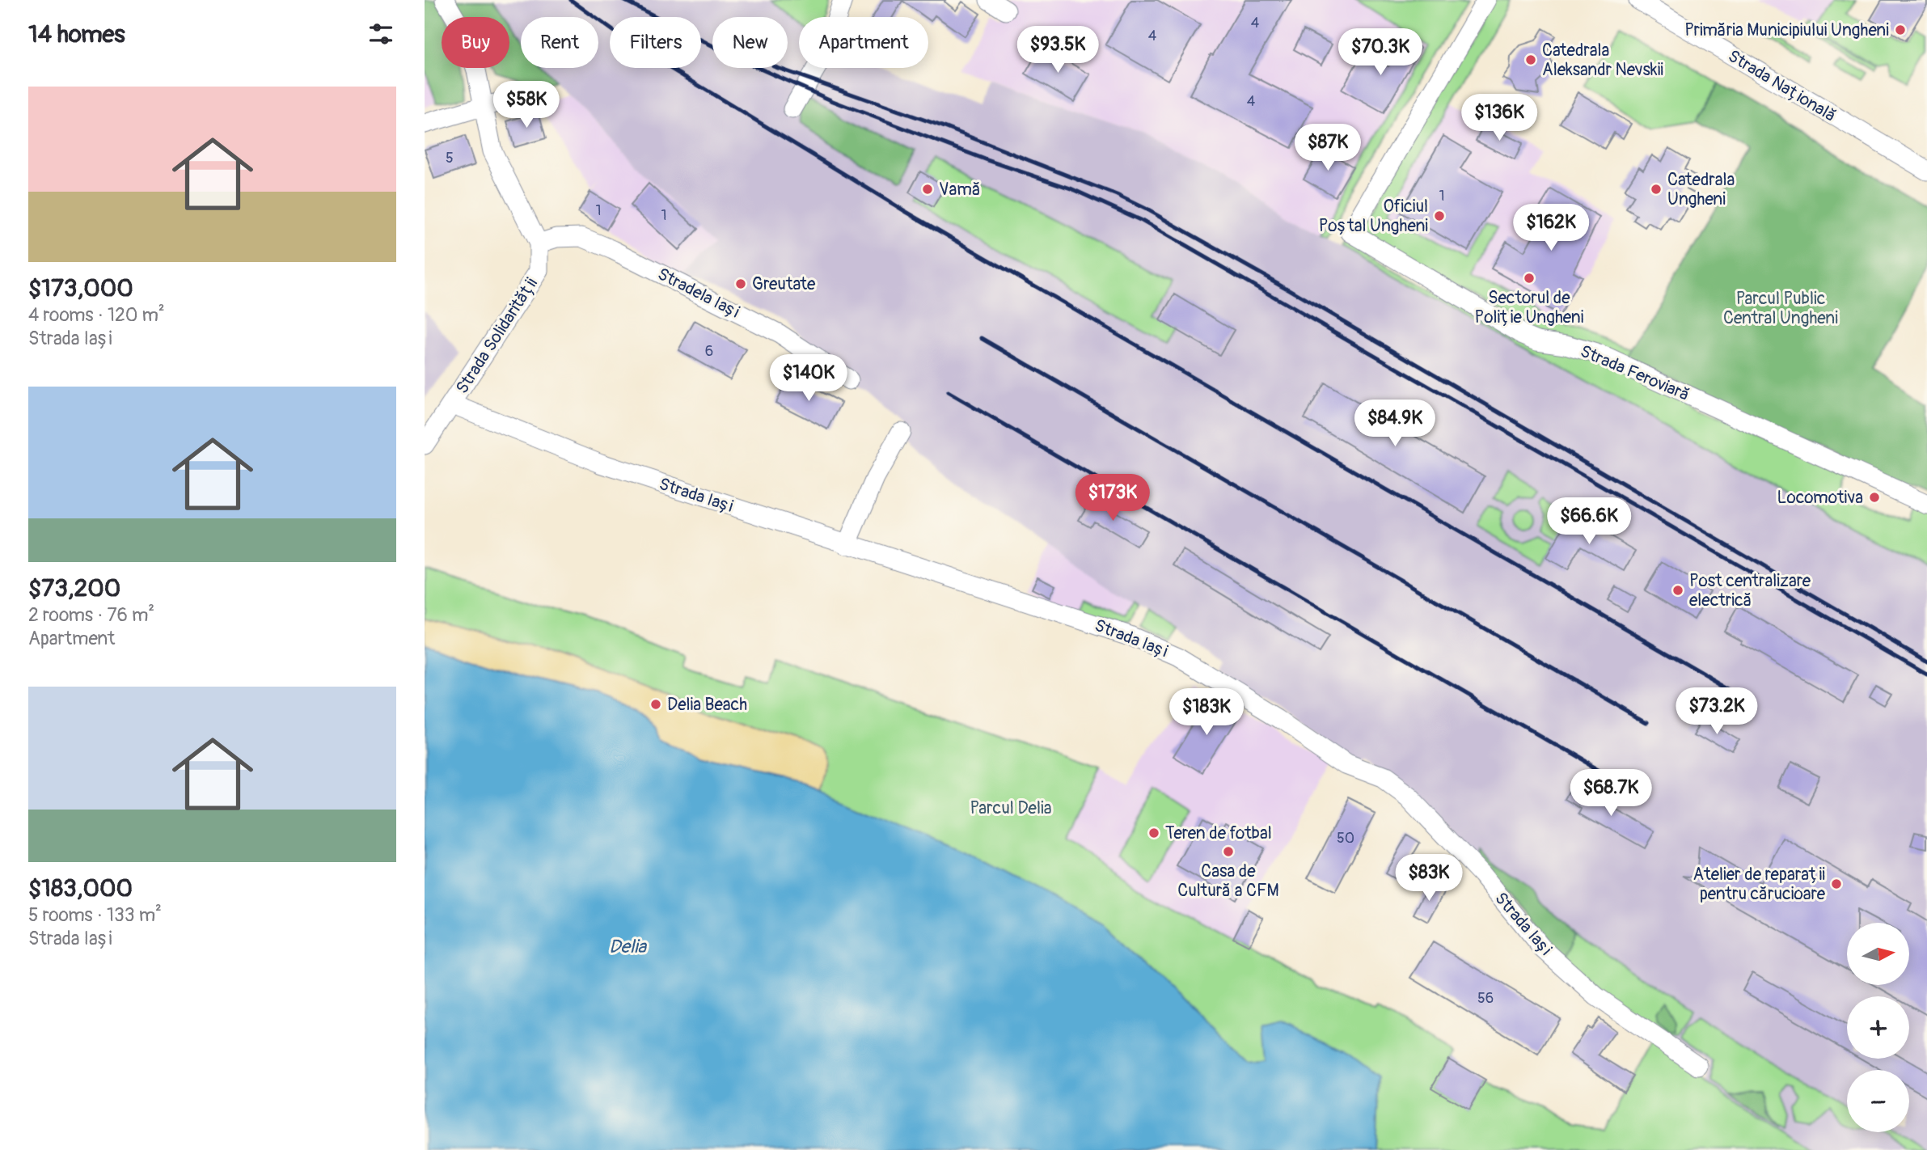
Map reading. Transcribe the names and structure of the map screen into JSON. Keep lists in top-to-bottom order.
{
  "streets": {
    "street": [
      "Strada Națională",
      "Stradela Iași",
      "Strada Solidarității",
      "Strada Feroviară",
      "Strada Iași"
    ]
  },
  "crossings": [
    ["Stradela Iași", "Strada Solidarității"],
    ["Strada Solidarității", "Strada Iași"]
  ],
  "water": ["Delia"],
  "parks": ["Parcul Public Central Ungheni", "Parcul Delia"],
  "places": [
    "Primăria Municipiului Ungheni",
    "Catedrala Aleksandr Nevskii",
    "Vamă",
    "Catedrala Ungheni",
    "Oficiul Poștal Ungheni",
    "Sectorul de Poliție Ungheni",
    "Greutate",
    "Locomotiva",
    "Post centralizare electrică",
    "Delia Beach",
    "Teren de fotbal",
    "Casa de Cultură a CFM",
    "Atelier de reparații pentru cărucioare"
  ],
  "house_numbers": [
    "4",
    "4",
    "4",
    "5",
    "1",
    "1",
    "1",
    "6",
    "50",
    "56"
  ],
  "north": "right",
  "page": {
    "heading": "14 homes",
    "chip": [
      "Buy",
      "Rent",
      "Filters",
      "New",
      "Apartment"
    ],
    "price": [
      "$93.5K",
      "$70.3K",
      "$58K",
      "$136K",
      "$87K",
      "$162K",
      "$140K",
      "$84.9K",
      "$173K",
      "$66.6K",
      "$73.2K",
      "$183K",
      "$68.7K",
      "$83K"
    ],
    "list": [
      {
        "name": "$173,000",
        "note": "4 rooms · 120 m² · Strada Iași"
      },
      {
        "name": "$73,200",
        "note": "2 rooms · 76 m² · Apartment"
      },
      {
        "name": "$183,000",
        "note": "5 rooms · 133 m² · Strada Iași"
      }
    ],
    "map_buttons": ["+", "−"]
  }
}
